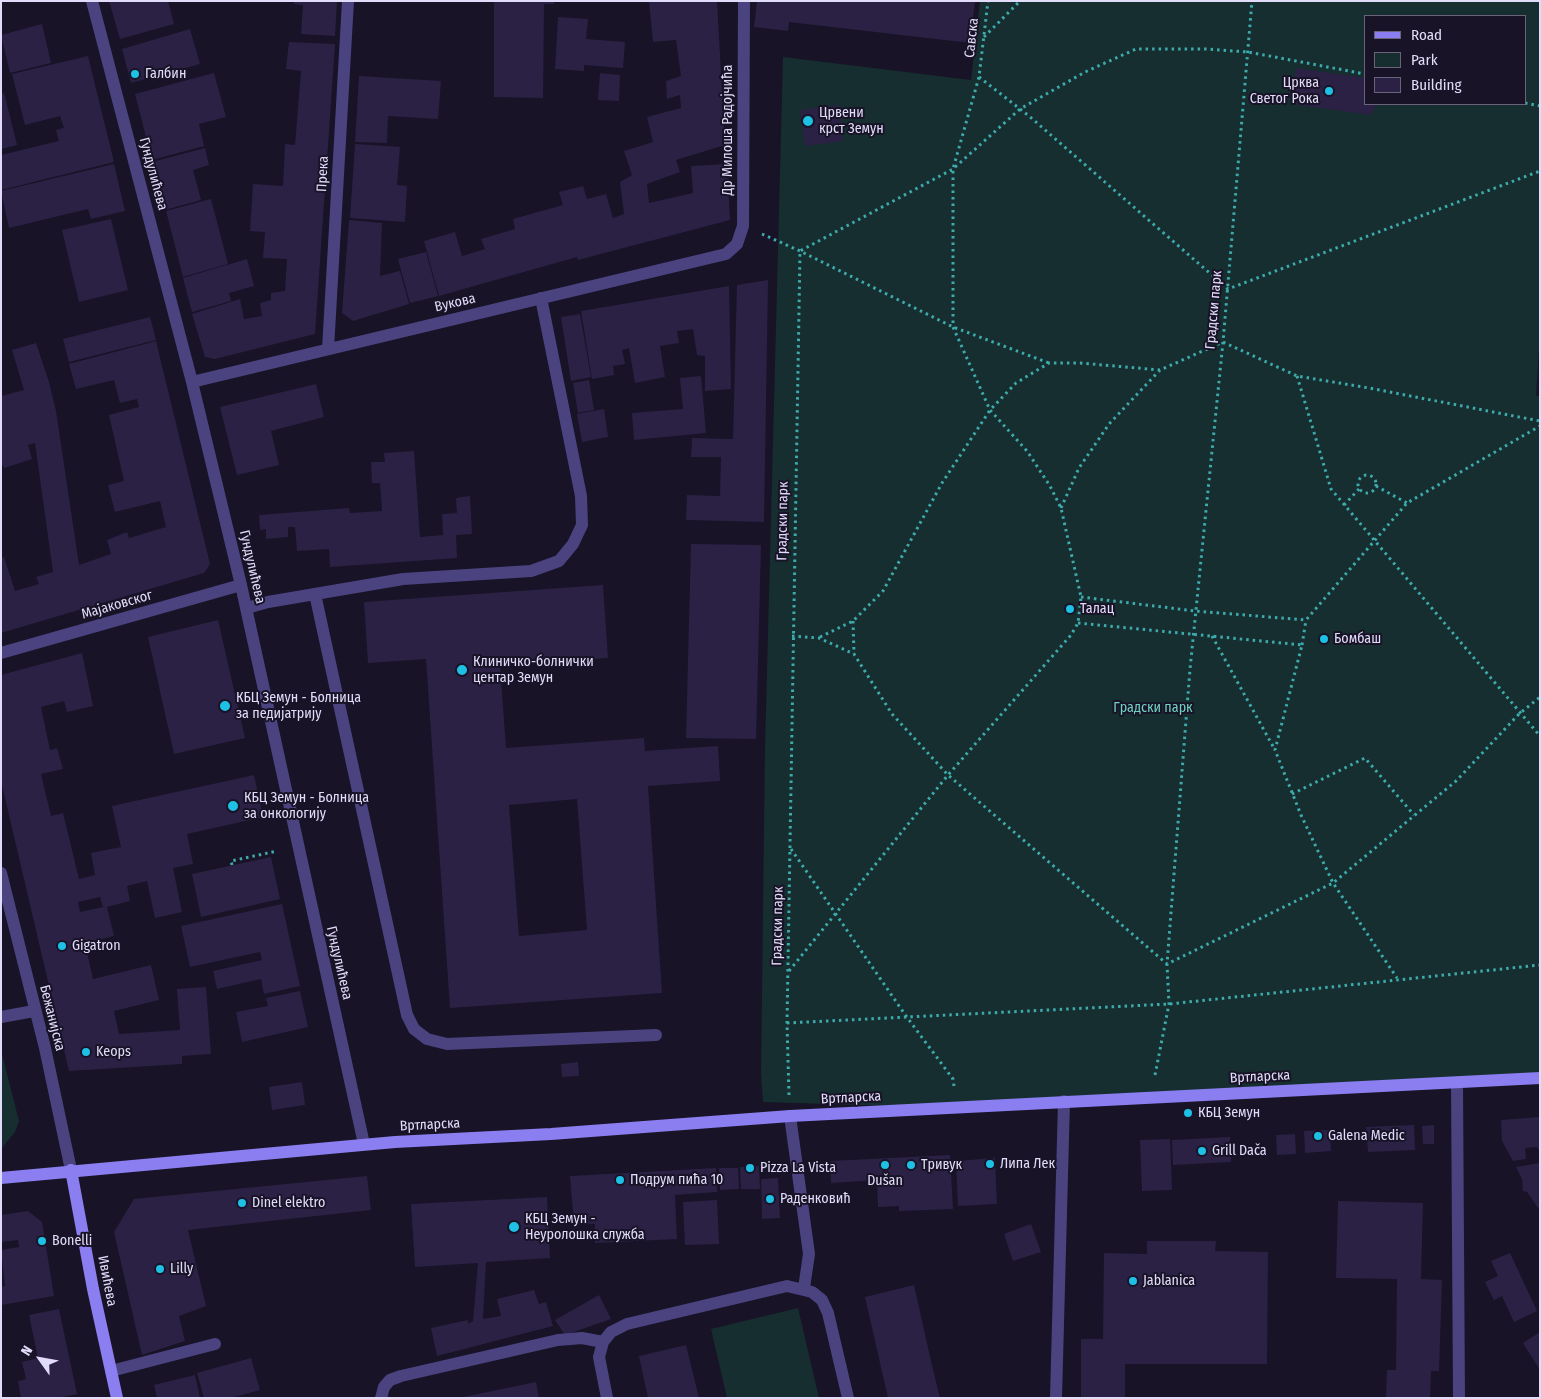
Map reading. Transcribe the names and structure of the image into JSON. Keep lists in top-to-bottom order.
{
  "streets": {
    "main road": ["Вртларска", "Ивићева"],
    "street": [
      "Др Милоша Радојчића",
      "Гундулићева",
      "Прека",
      "Вукова",
      "Мајаковског",
      "Бежанијска"
    ],
    "path": ["Савска", "Градски парк"]
  },
  "crossings": [
    ["Др Милоша Радојчића", "Вукова"],
    ["Гундулићева", "Вукова"],
    ["Гундулићева", "Мајаковског"],
    ["Гундулићева", "Вртларска"],
    ["Прека", "Вукова"],
    ["Градски парк", "Вртларска"],
    ["Бежанијска", "Вртларска"],
    ["Бежанијска", "Ивићева"],
    ["Вртларска", "Ивићева"]
  ],
  "parks": ["Градски парк"],
  "places": [
    "Галбин",
    "Црква Светог Рока",
    "Црвени крст Земун",
    "Талац",
    "Бомбаш",
    "Клиничко-болнички центар Земун",
    "КБЦ Земун - Болница за педијатрију",
    "КБЦ Земун - Болница за онкологију",
    "Gigatron",
    "Keops",
    "КБЦ Земун",
    "Galena Medic",
    "Grill Dača",
    "Липа Лек",
    "Dušan",
    "Тривук",
    "Pizza La Vista",
    "Подрум пића 10",
    "Раденковић",
    "Dinel elektro",
    "КБЦ Земун - Неуролошка служба",
    "Bonelli",
    "Lilly",
    "Jablanica"
  ],
  "legend": ["Road", "Park", "Building"],
  "north": "top left"
}
